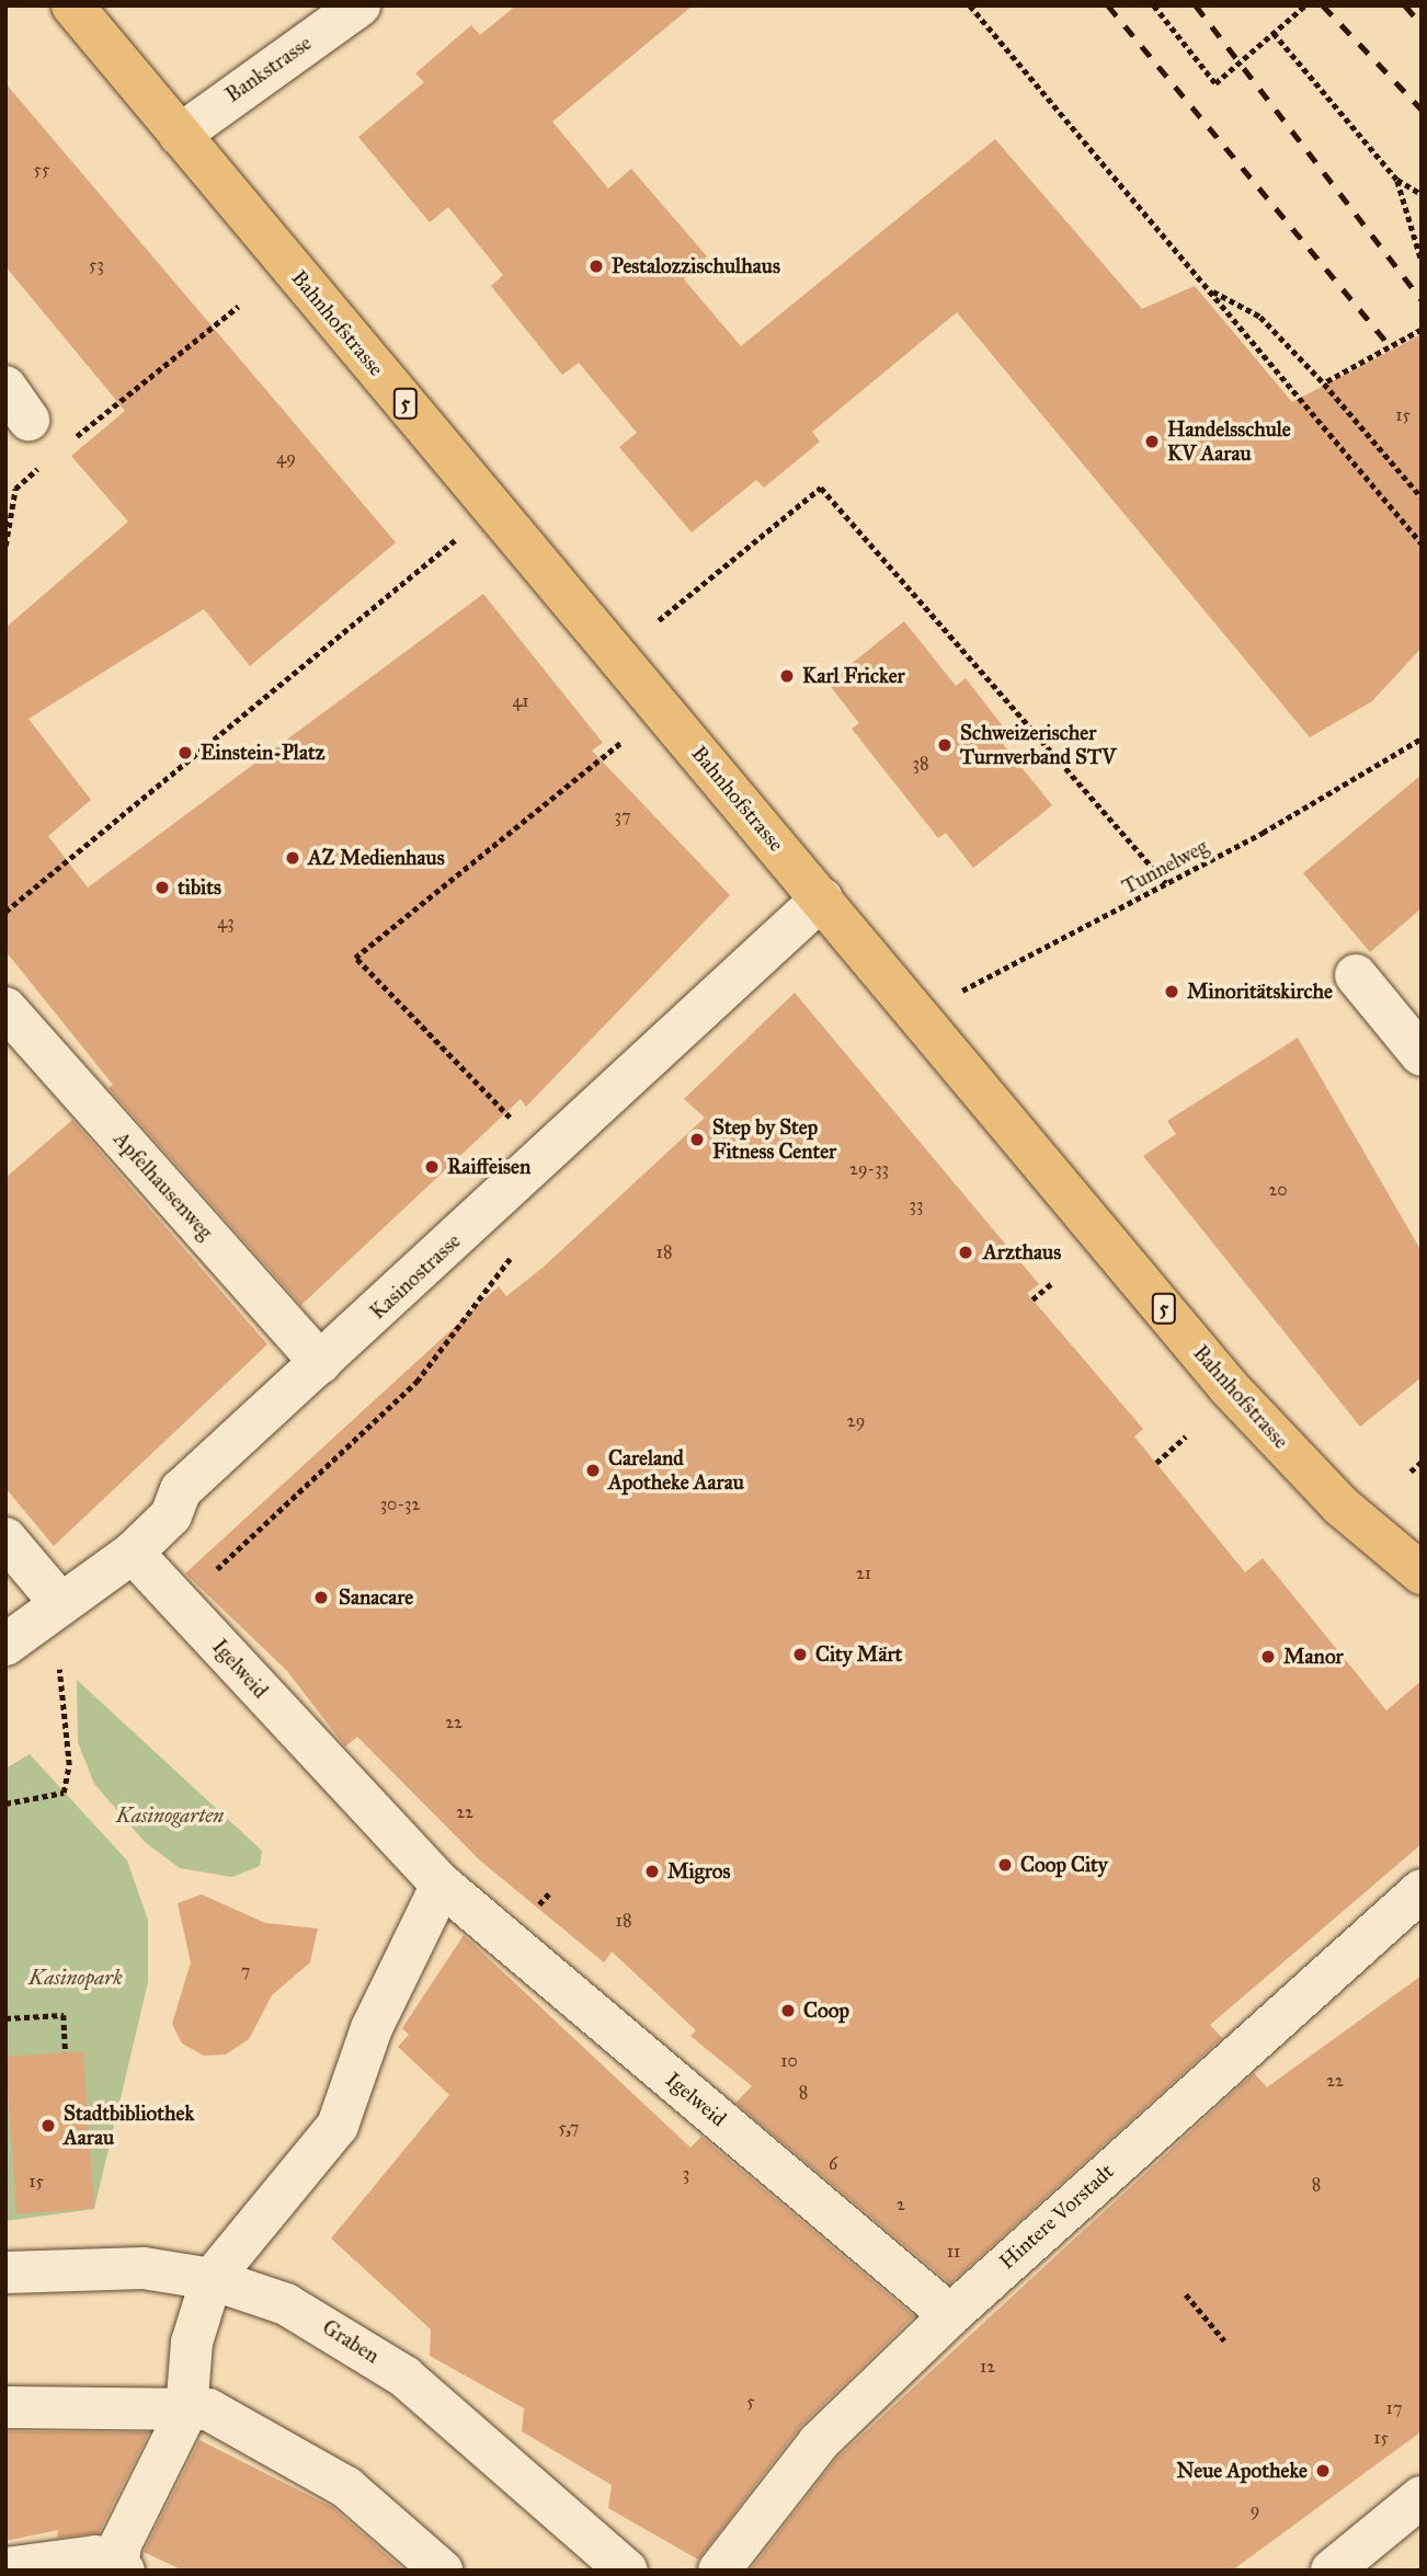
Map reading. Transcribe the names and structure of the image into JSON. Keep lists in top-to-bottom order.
{
  "streets": {
    "main road": ["Bahnhofstrasse", "5"],
    "street": [
      "Bankstrasse",
      "Apfelhausenweg",
      "Kasinostrasse",
      "Igelweid",
      "Hintere Vorstadt",
      "Graben"
    ],
    "path": ["Tunnelweg"]
  },
  "crossings": [
    ["Bankstrasse", "Bahnhofstrasse"],
    ["Bahnhofstrasse", "Tunnelweg"],
    ["Bahnhofstrasse", "Kasinostrasse"],
    ["Apfelhausenweg", "Kasinostrasse"],
    ["Kasinostrasse", "Igelweid"],
    ["Igelweid", "Hintere Vorstadt"]
  ],
  "parks": ["Kasinogarten", "Kasinopark"],
  "places": [
    "Pestalozzischulhaus",
    "Handelsschule KV Aarau",
    "Karl Fricker",
    "Schweizerischer Turnverband STV",
    "Einstein-Platz",
    "AZ Medienhaus",
    "tibits",
    "Minoritätskirche",
    "Step by Step Fitness Center",
    "Raiffeisen",
    "Arzthaus",
    "Careland Apotheke Aarau",
    "Sanacare",
    "City Märt",
    "Manor",
    "Coop City",
    "Migros",
    "Coop",
    "Stadtbibliothek Aarau",
    "Neue Apotheke"
  ],
  "house_numbers": [
    "55",
    "53",
    "15",
    "49",
    "41",
    "38",
    "37",
    "43",
    "29-33",
    "20",
    "33",
    "18",
    "29",
    "30-32",
    "21",
    "22",
    "22",
    "18",
    "7",
    "10",
    "22",
    "8",
    "5,7",
    "6",
    "3",
    "15",
    "8",
    "2",
    "11",
    "12",
    "5",
    "17",
    "15",
    "9"
  ]
}
